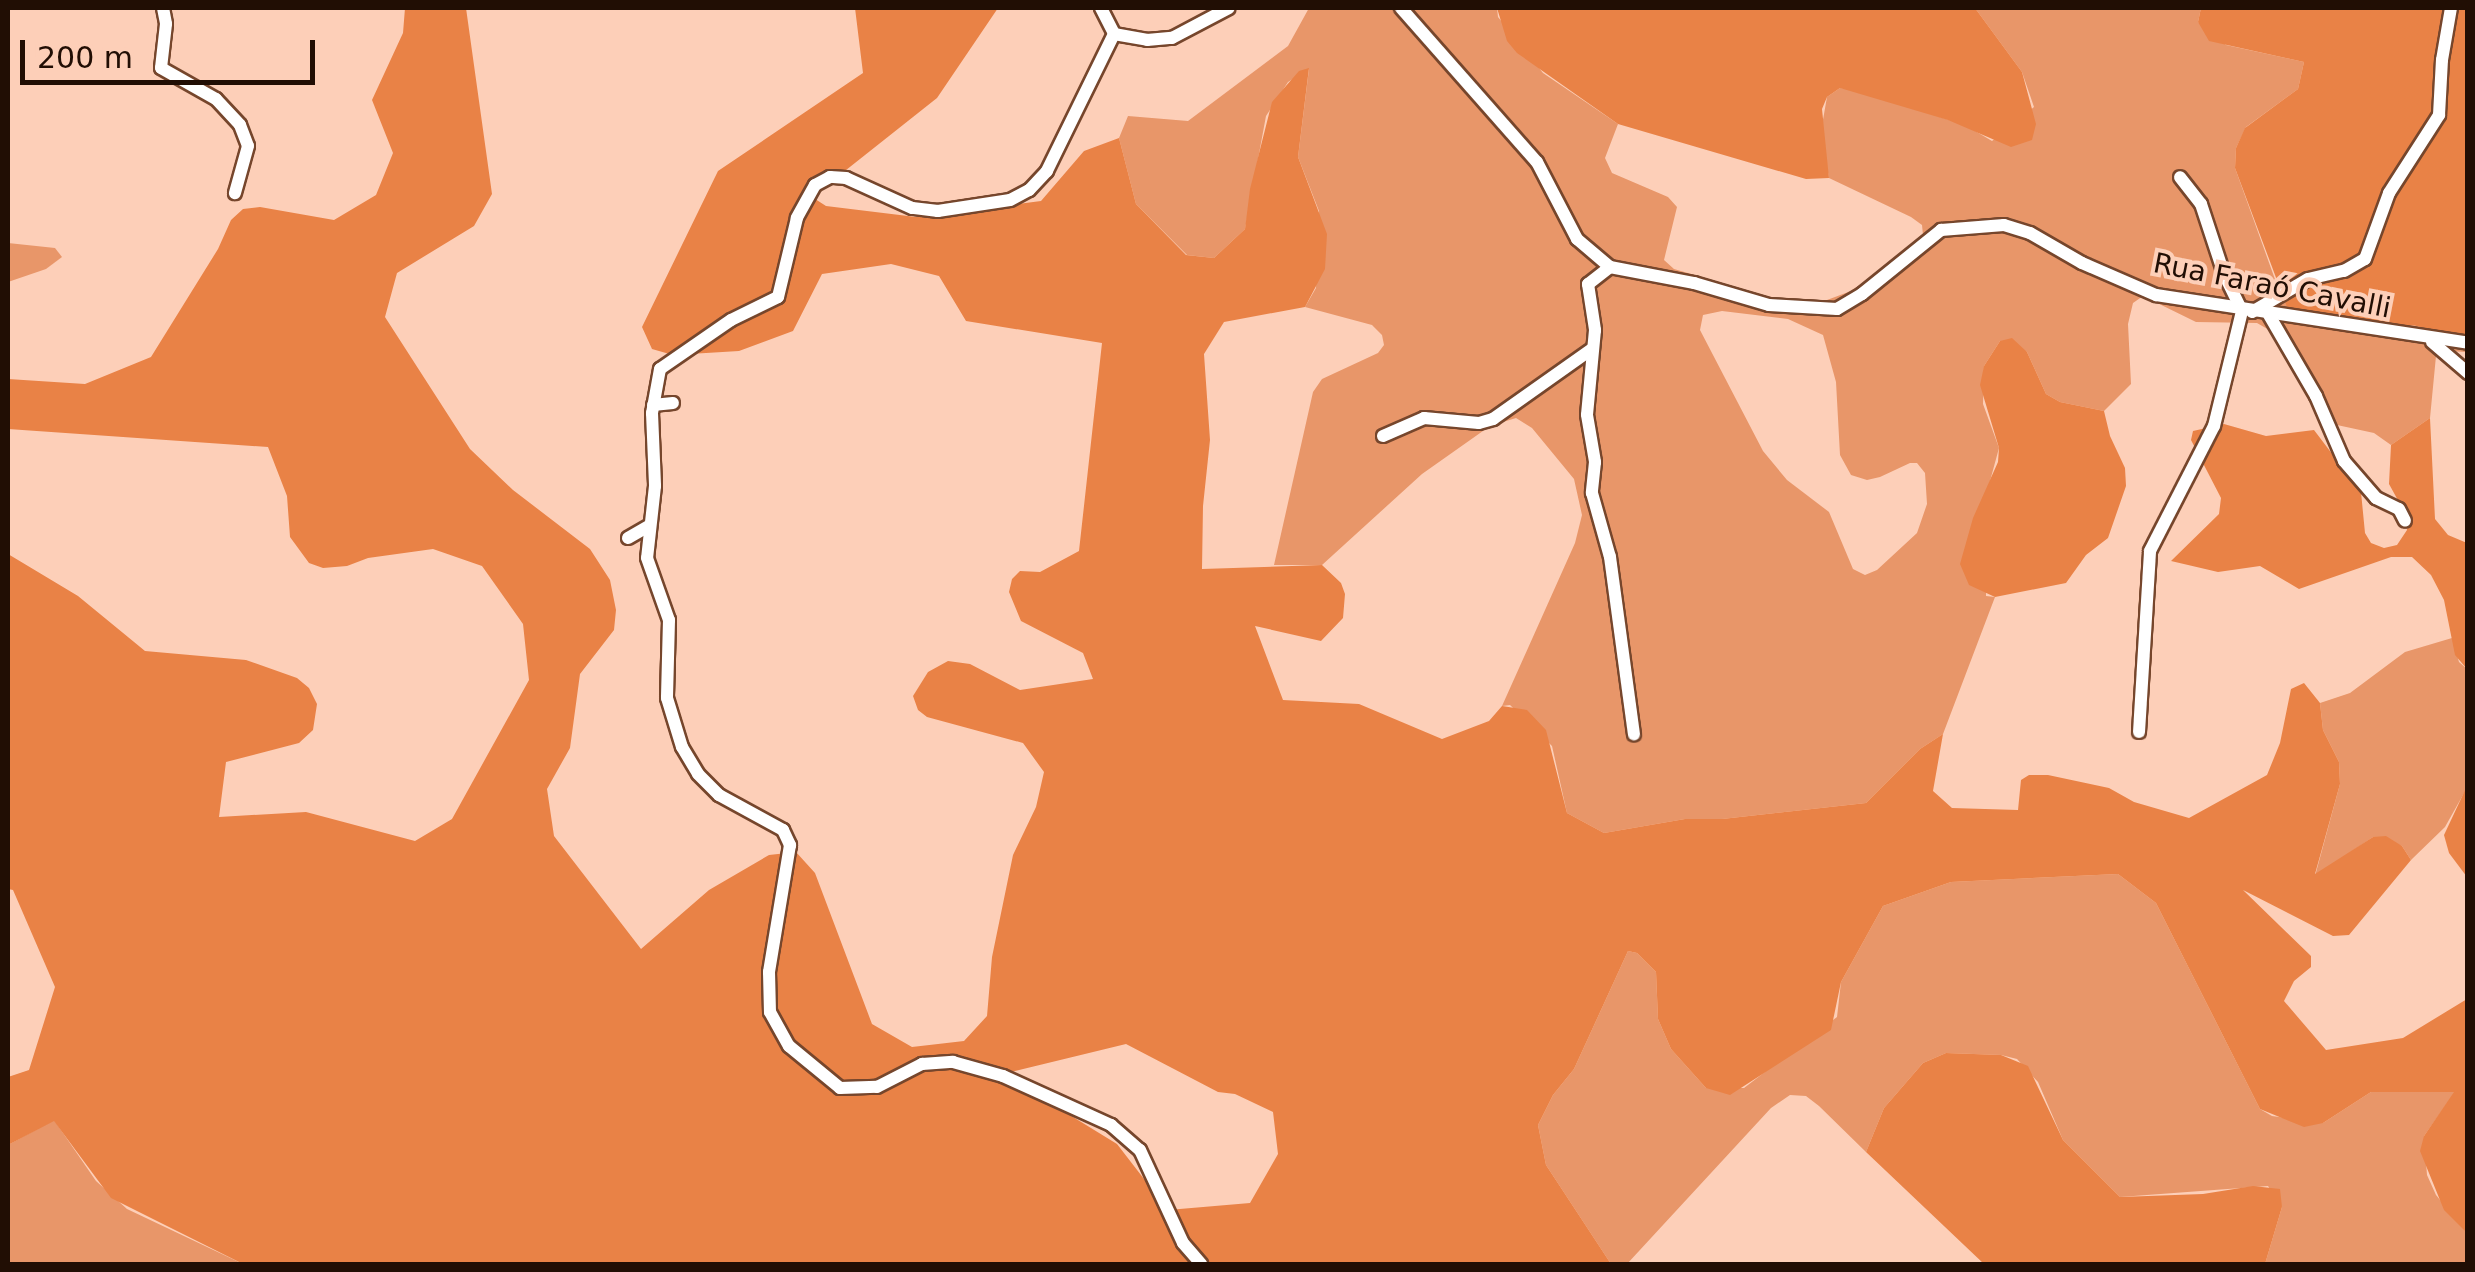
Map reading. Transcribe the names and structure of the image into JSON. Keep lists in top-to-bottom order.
{
  "streets": {
    "street": ["Rua Faraó Cavalli"]
  },
  "scale_bar": "200 m"
}
